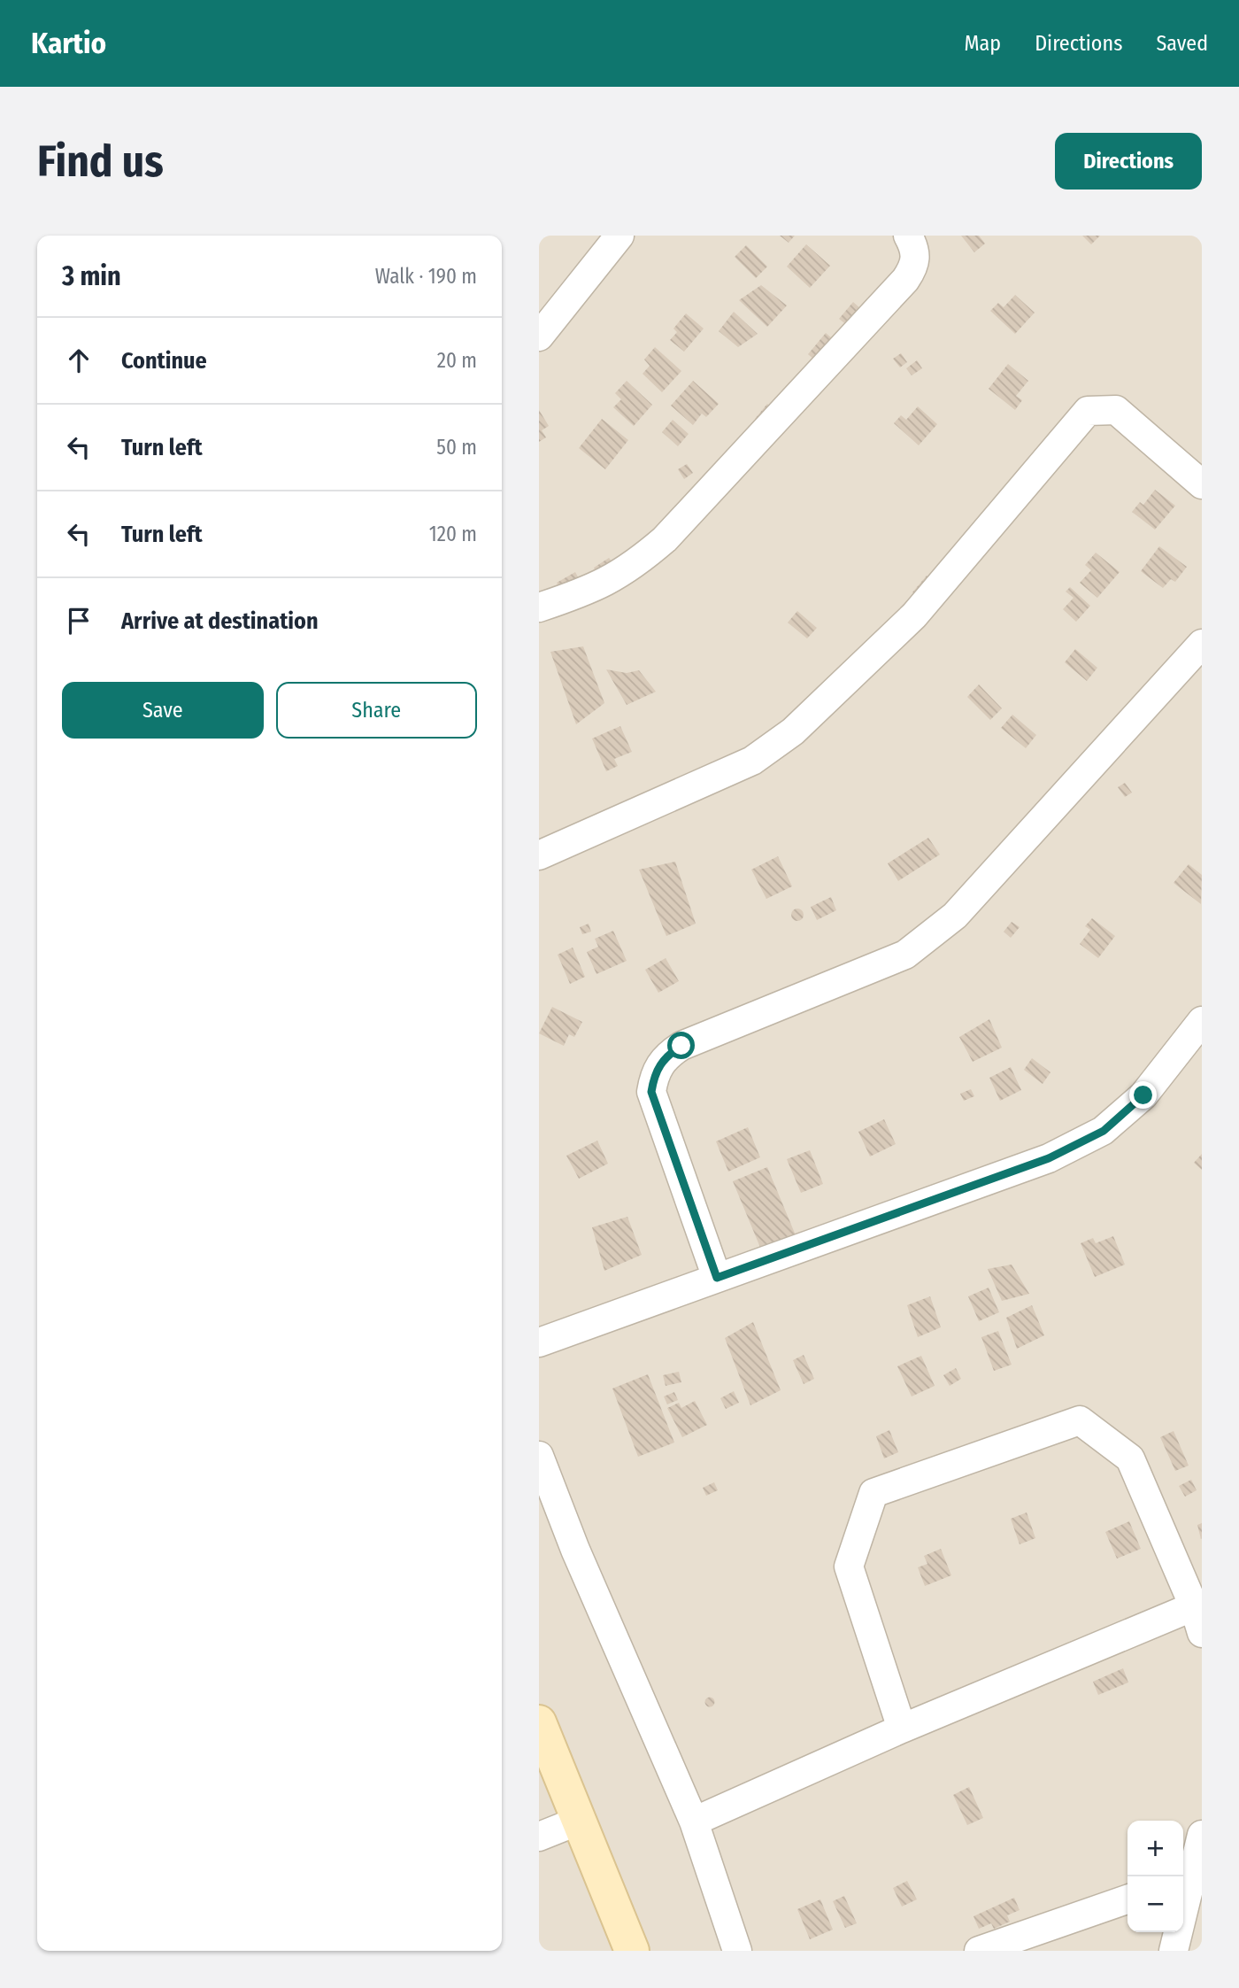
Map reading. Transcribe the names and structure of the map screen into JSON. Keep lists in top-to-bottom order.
{
  "page": {
    "header": "Kartio",
    "nav": ["Map", "Directions", "Saved"],
    "buttons": [
      "Directions",
      ["Save", "Share"]
    ],
    "title": "Find us",
    "heading": ["3 min", "Walk · 190 m"],
    "list": [
      ["Continue", "20 m"],
      ["Turn left", "50 m"],
      ["Turn left", "120 m"],
      "Arrive at destination"
    ],
    "map_buttons": ["+", "−"]
  }
}
